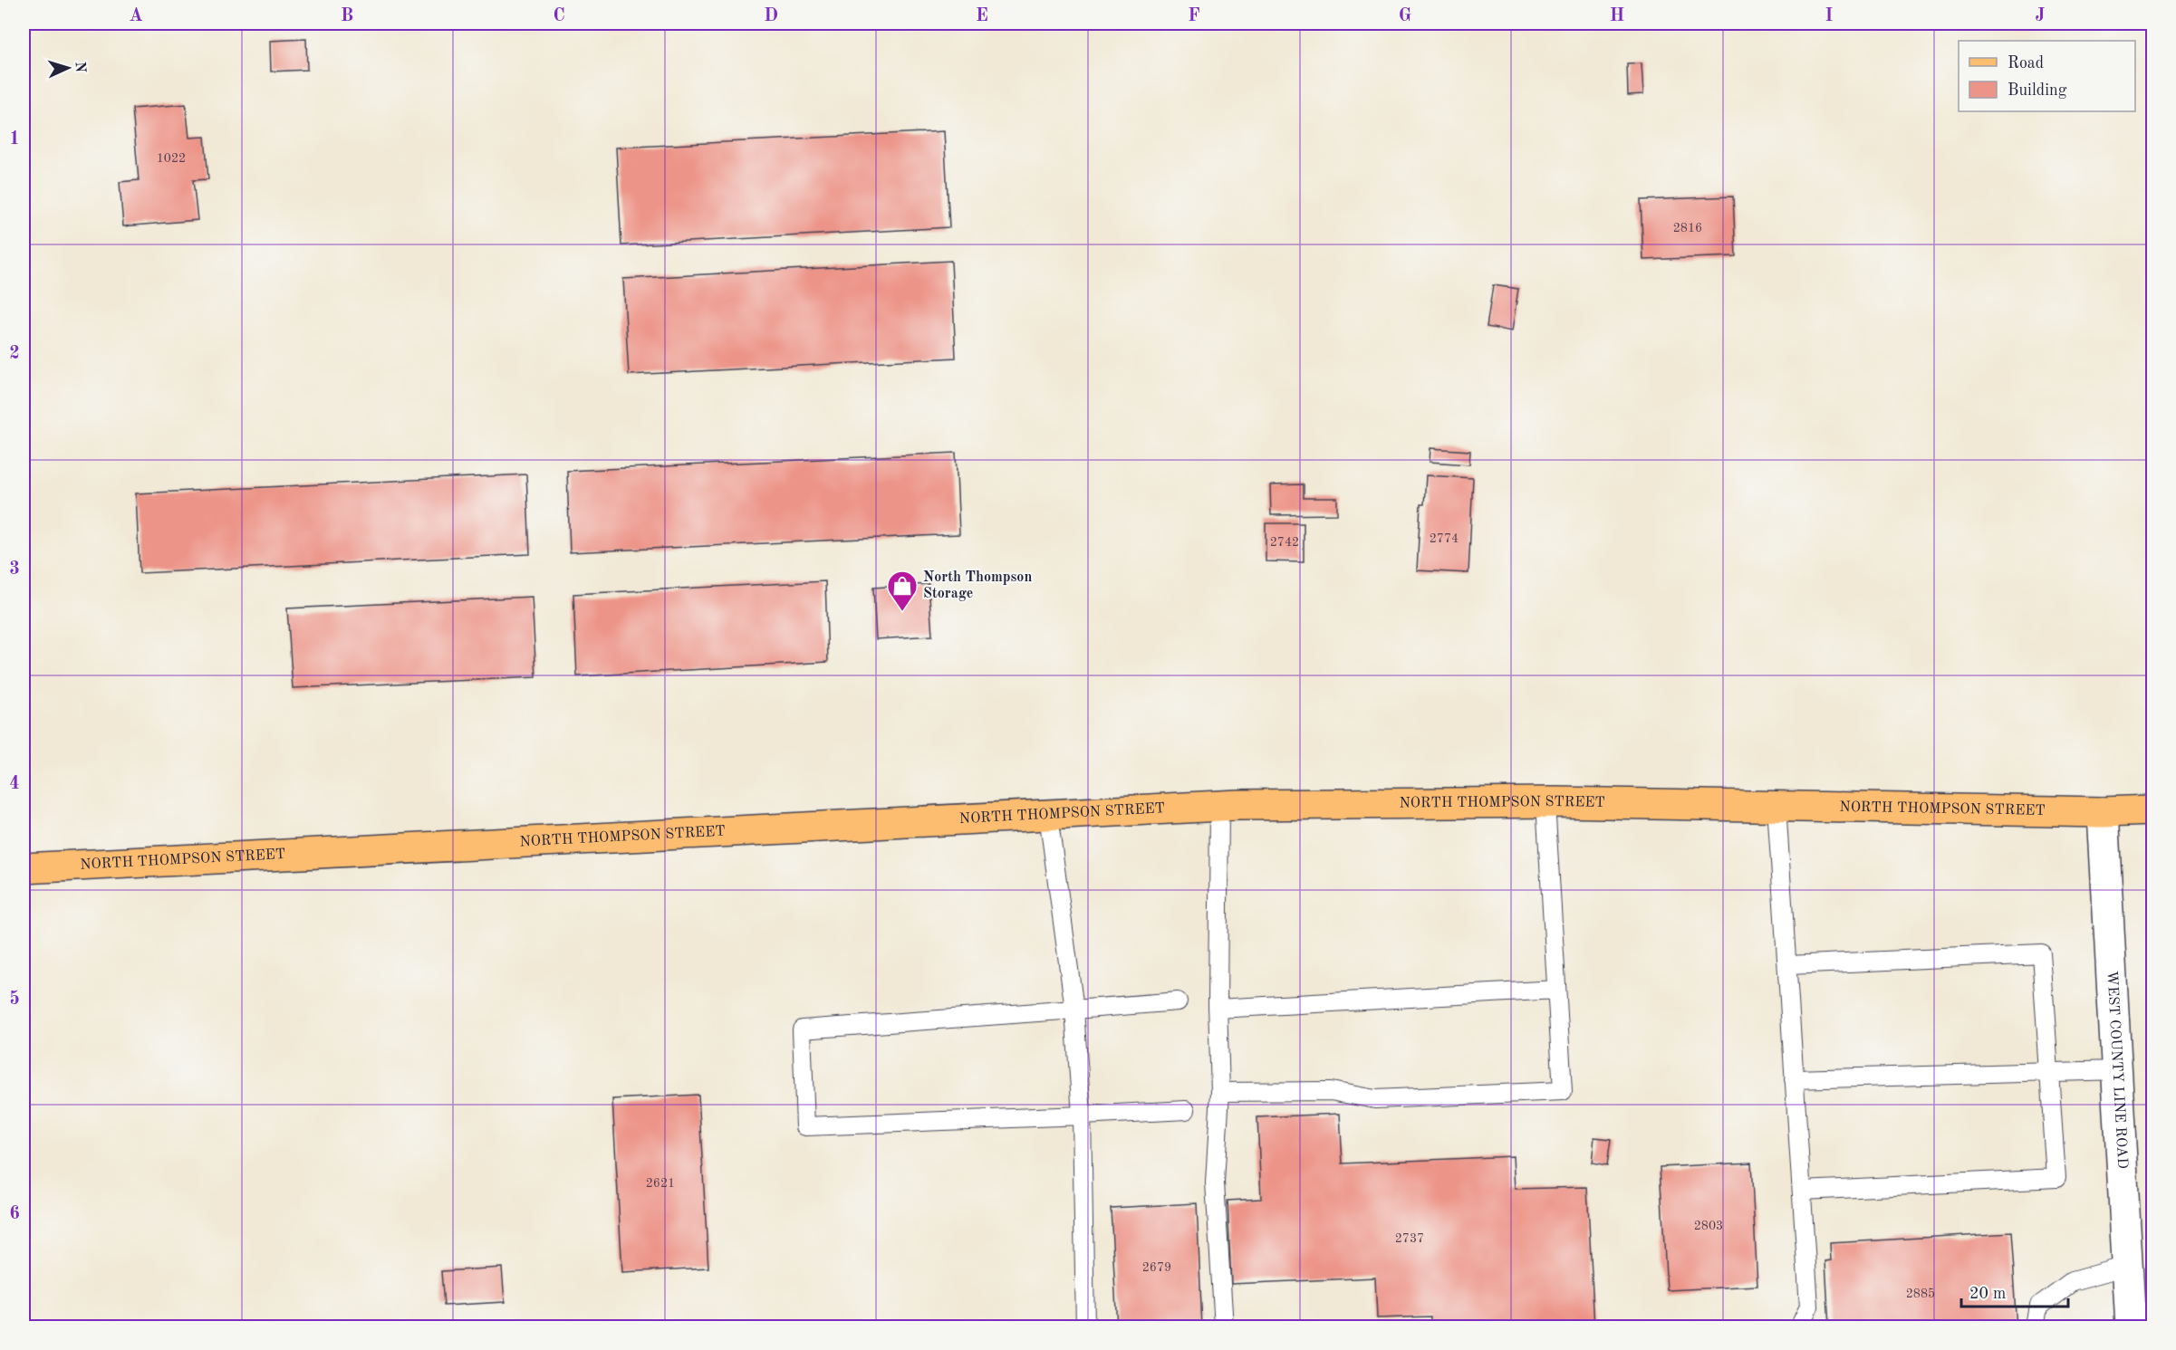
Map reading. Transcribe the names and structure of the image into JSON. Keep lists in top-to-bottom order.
{
  "streets": {
    "main road": ["NORTH THOMPSON STREET"],
    "street": ["WEST COUNTY LINE ROAD"]
  },
  "crossings": [
    ["NORTH THOMPSON STREET", "WEST COUNTY LINE ROAD"]
  ],
  "places": {
    "shop": ["North Thompson Storage"]
  },
  "house_numbers": [
    "1022",
    "2816",
    "2774",
    "2742",
    "2621",
    "2803",
    "2737",
    "2679",
    "2885"
  ],
  "legend": ["Road", "Building"],
  "scale_bar": "20 m",
  "north": "right",
  "grid": {
    "columns": [
      "A",
      "B",
      "C",
      "D",
      "E",
      "F",
      "G",
      "H",
      "I",
      "J"
    ],
    "rows": [
      "1",
      "2",
      "3",
      "4",
      "5",
      "6"
    ]
  }
}
